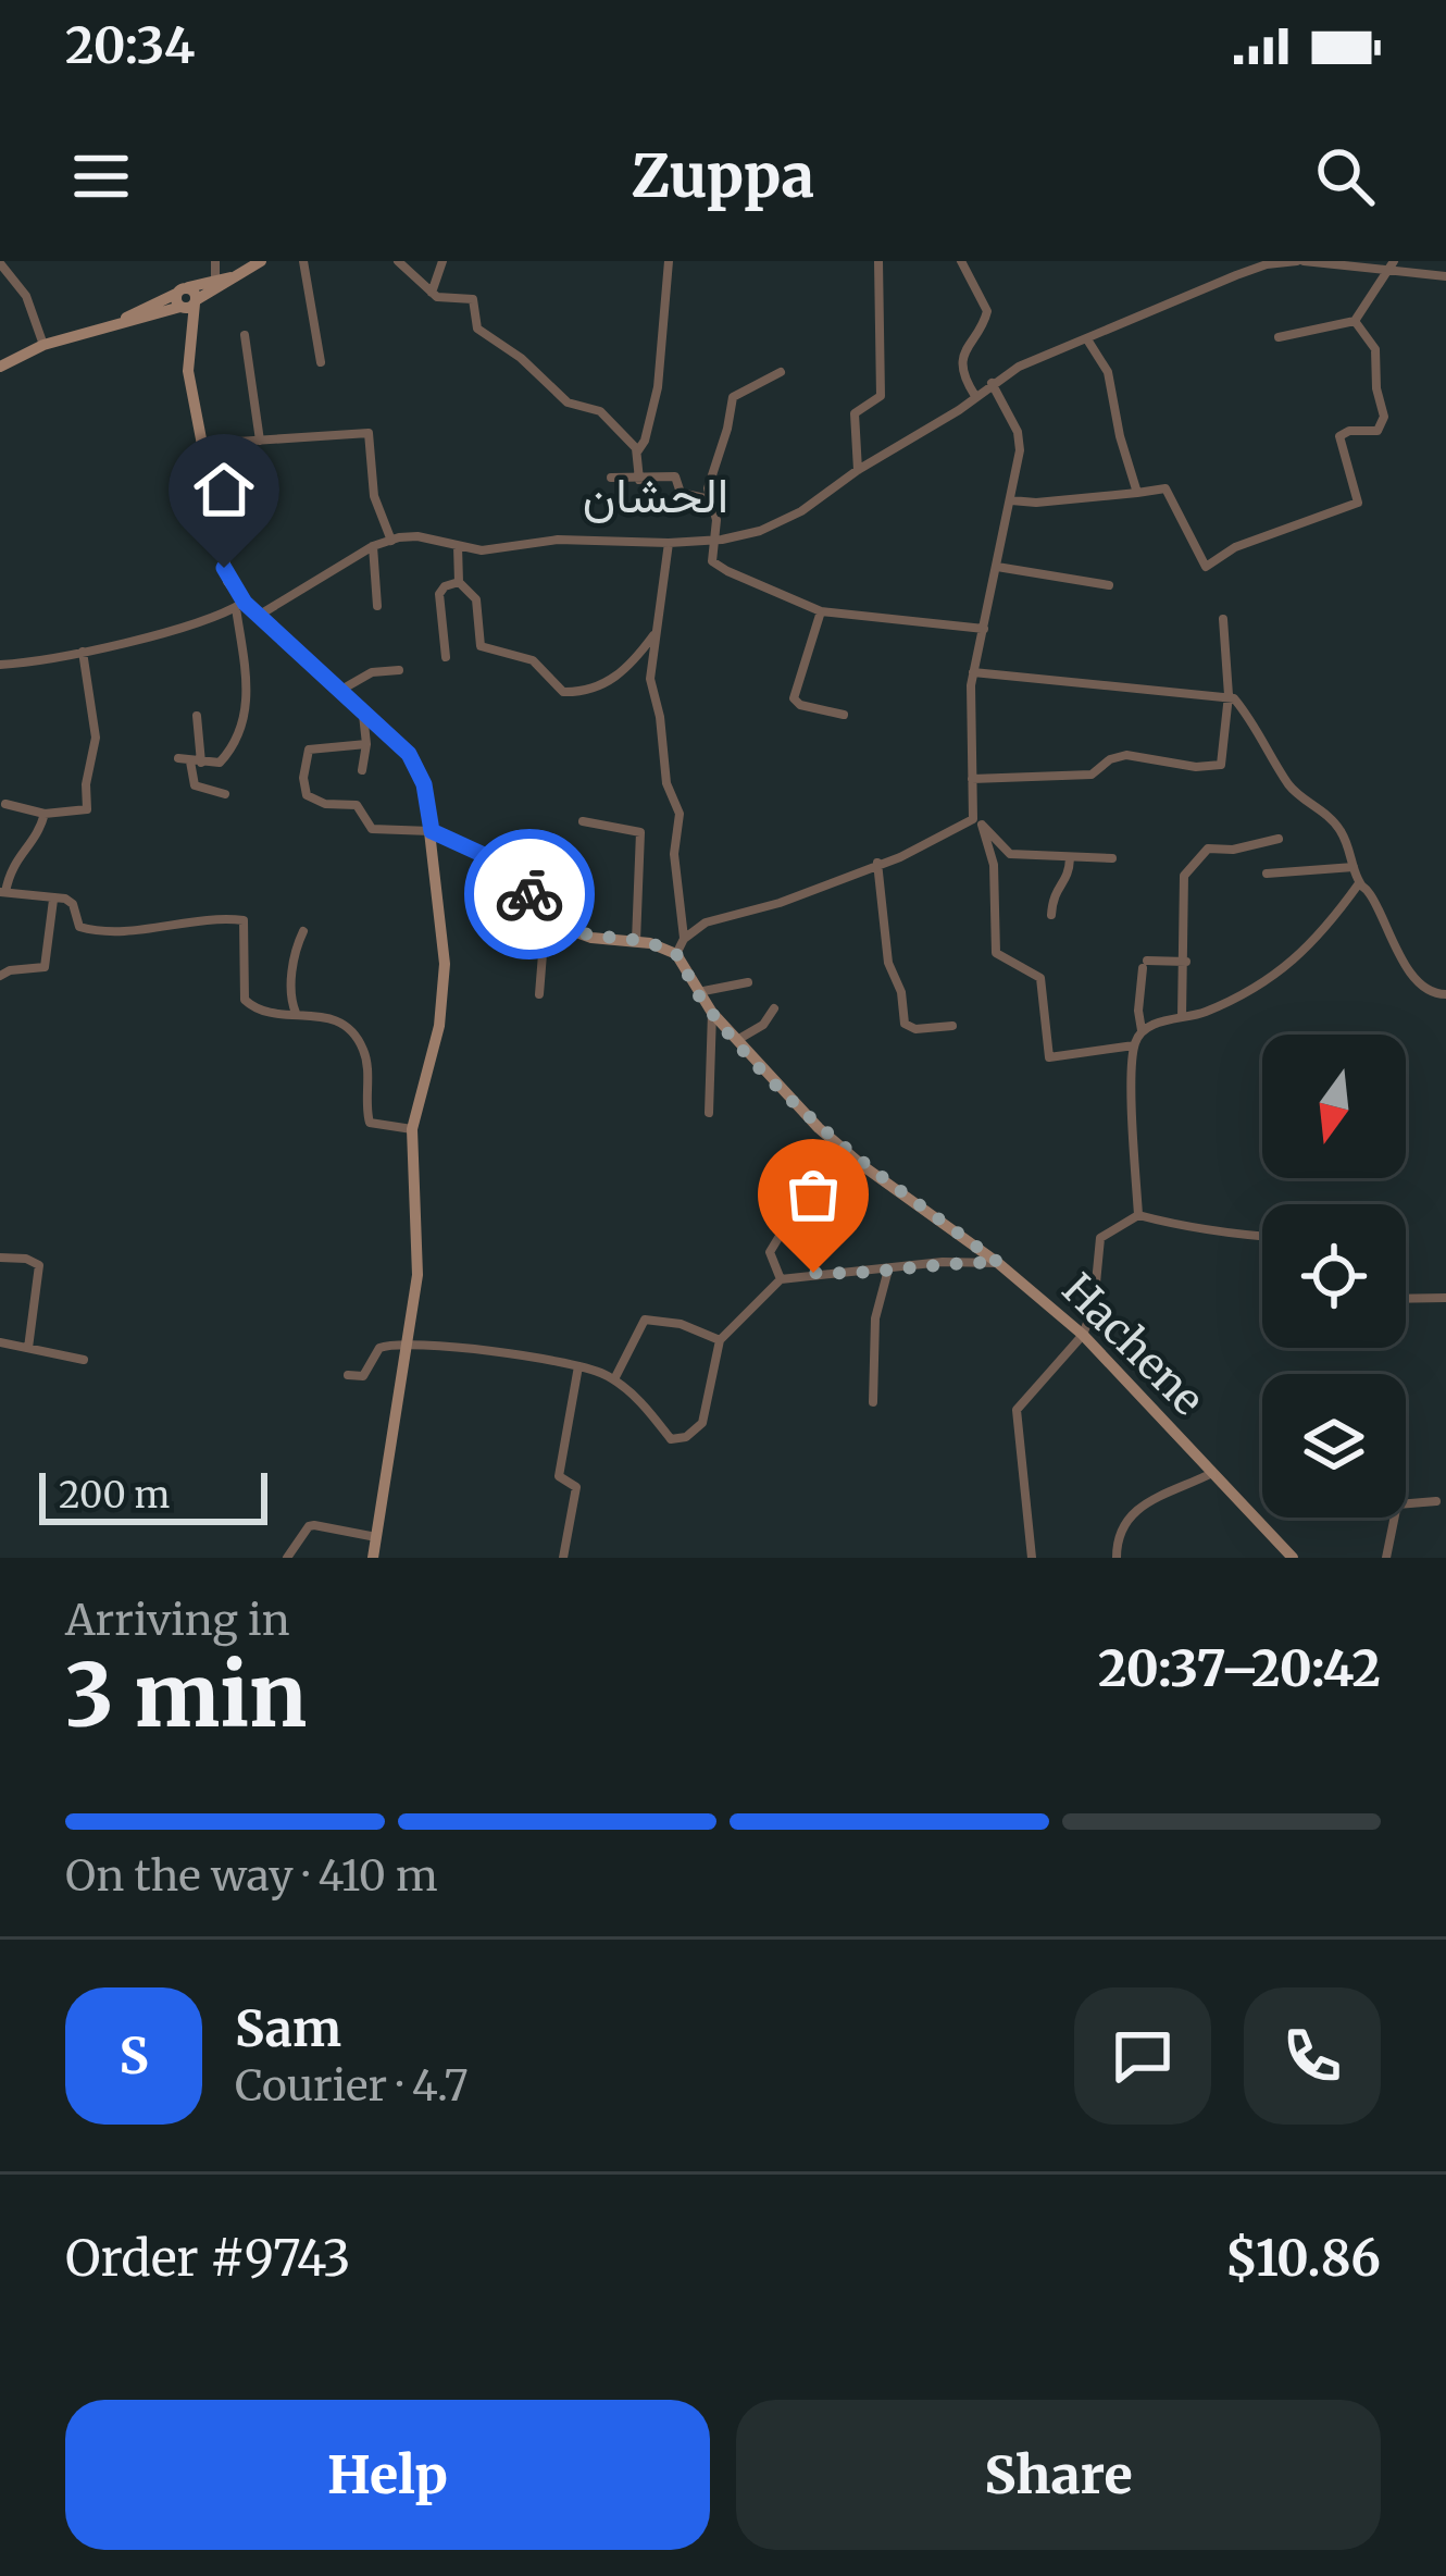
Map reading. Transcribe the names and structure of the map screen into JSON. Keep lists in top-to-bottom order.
{
  "streets": {
    "street": ["Hachene"]
  },
  "districts": ["الحشان"],
  "scale_bar": "200 m",
  "north": "bottom",
  "page": {
    "status": "20:34",
    "header": "Zuppa",
    "scale": "200 m",
    "heading": ["3 min", "Arriving in", "20:37–20:42"],
    "panel": [
      "Sam",
      "Courier · 4.7",
      "Order #9743",
      "$10.86"
    ],
    "bar": "On the way · 410 m",
    "round": "S",
    "buttons": ["Help", "Share"]
  }
}
